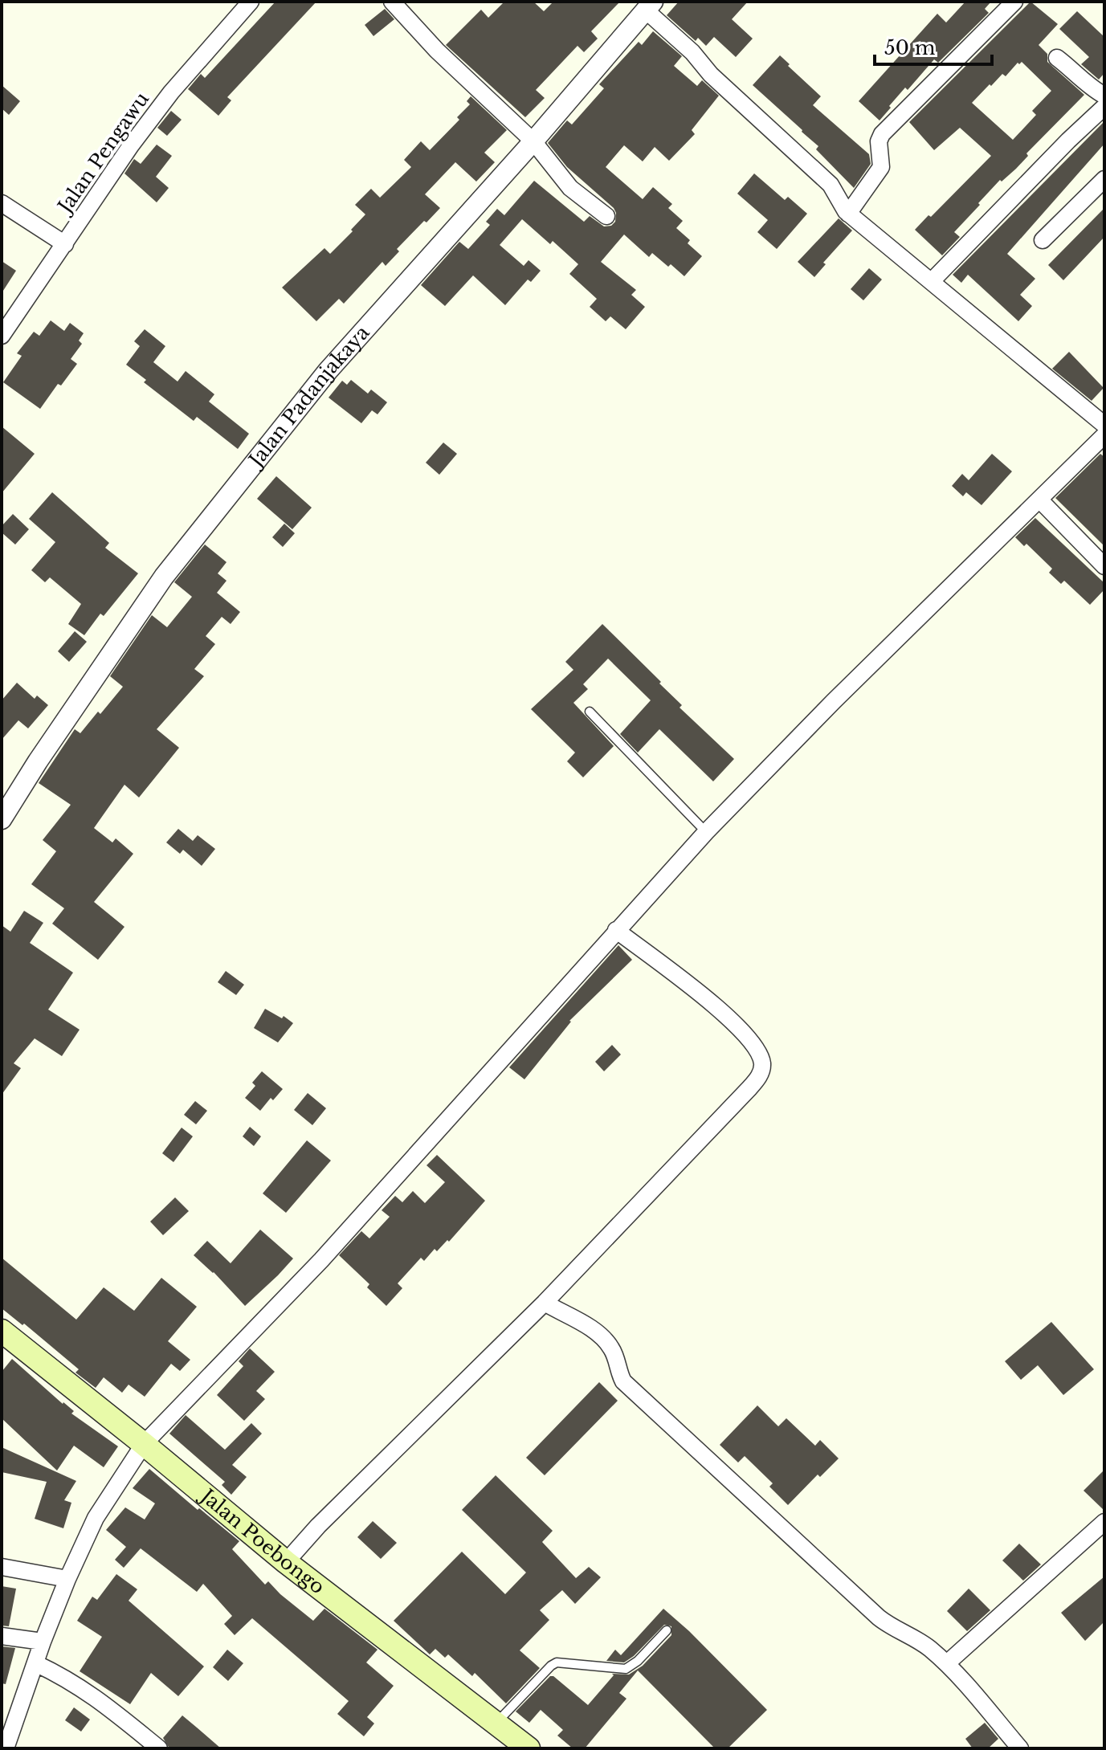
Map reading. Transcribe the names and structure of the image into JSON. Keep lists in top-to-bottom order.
{
  "streets": {
    "main road": ["Jalan Poebongo"],
    "street": ["Jalan Pengawu", "Jalan Padanjakaya"]
  },
  "scale_bar": "50 m"
}
